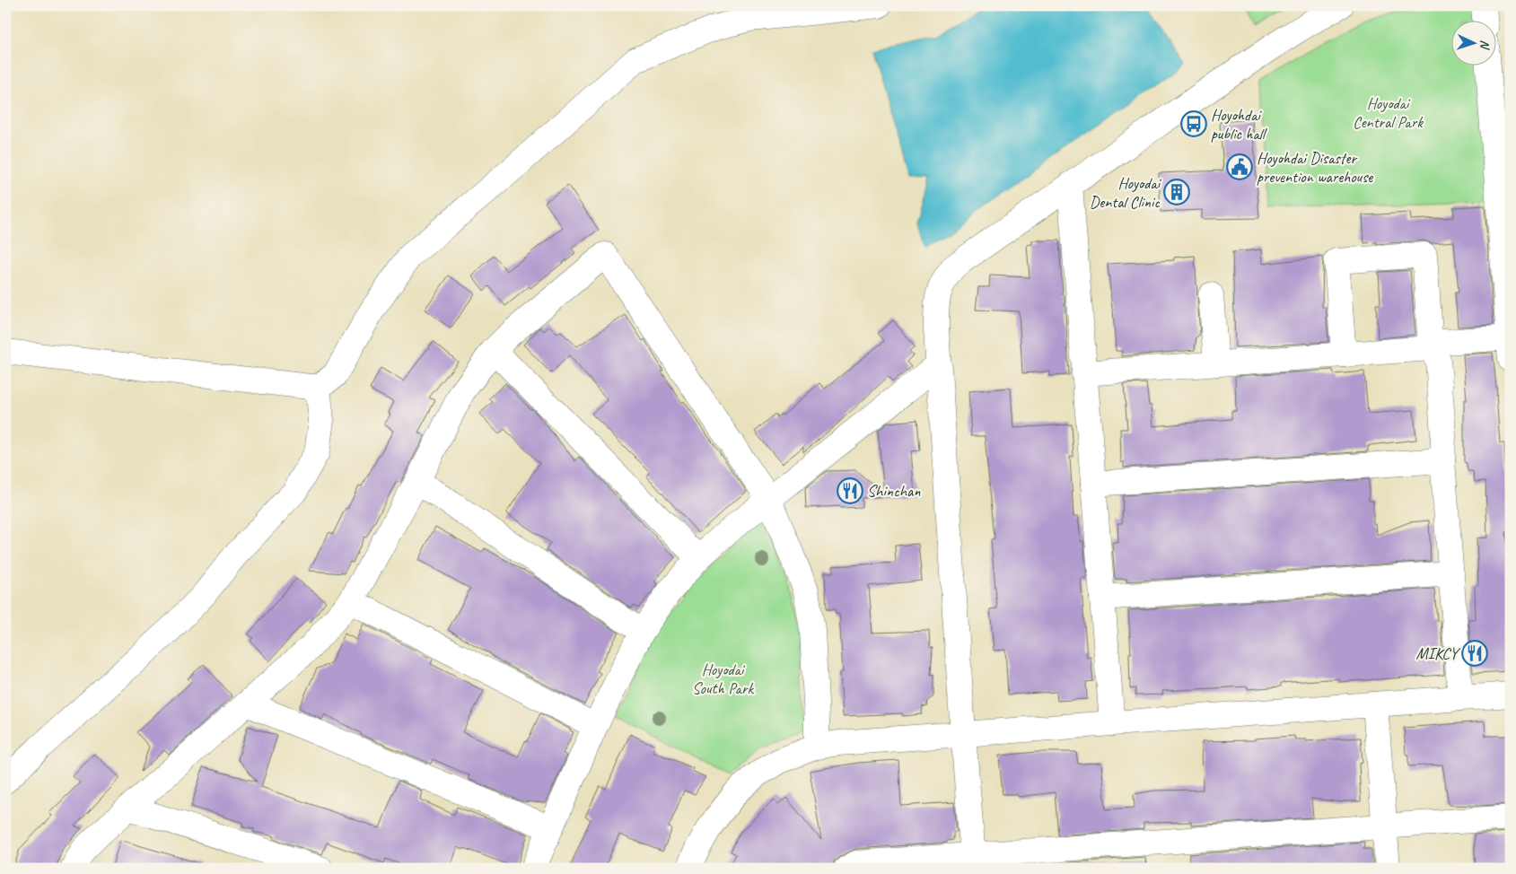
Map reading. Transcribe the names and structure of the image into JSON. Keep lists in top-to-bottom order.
{
  "parks": ["Hoyodai Central Park", "Hoyodai South Park"],
  "places": {
    "bus stop": ["Hoyohdai public hall"],
    "public building": ["Hoyohdai Disaster prevention warehouse"],
    "building": ["Hoyodai Dental Clinic"],
    "restaurant": ["Shinchan", "MIKCY"]
  },
  "north": "right"
}
